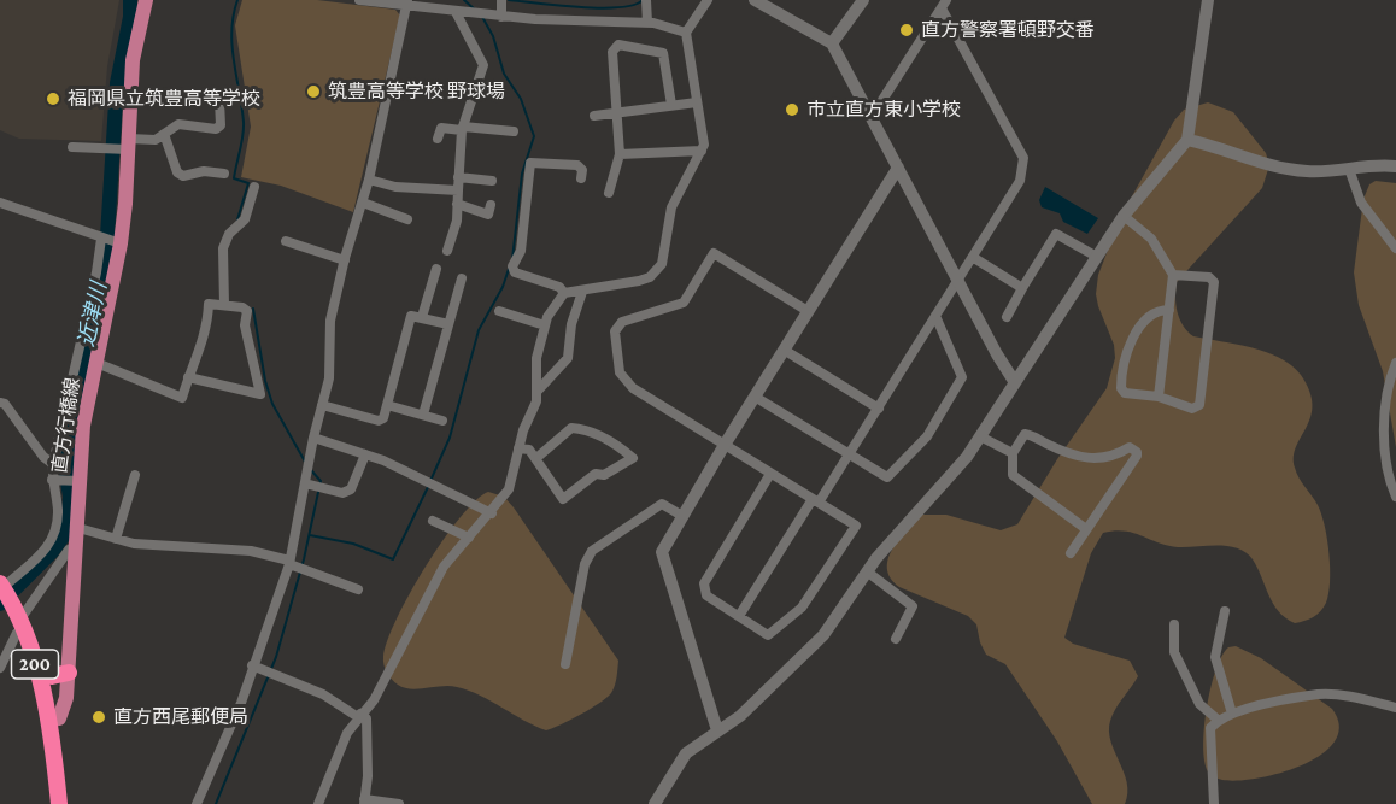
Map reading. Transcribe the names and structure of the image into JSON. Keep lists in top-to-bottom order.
{
  "streets": {
    "highway": ["200"],
    "main road": ["直方行橋線"]
  },
  "crossings": [
    ["直方行橋線", "200"]
  ],
  "water": ["近津川"],
  "places": [
    "直方警察署頓野交番",
    "筑豊高等学校 野球場",
    "福岡県立筑豊高等学校",
    "市立直方東小学校",
    "直方西尾郵便局"
  ]
}
